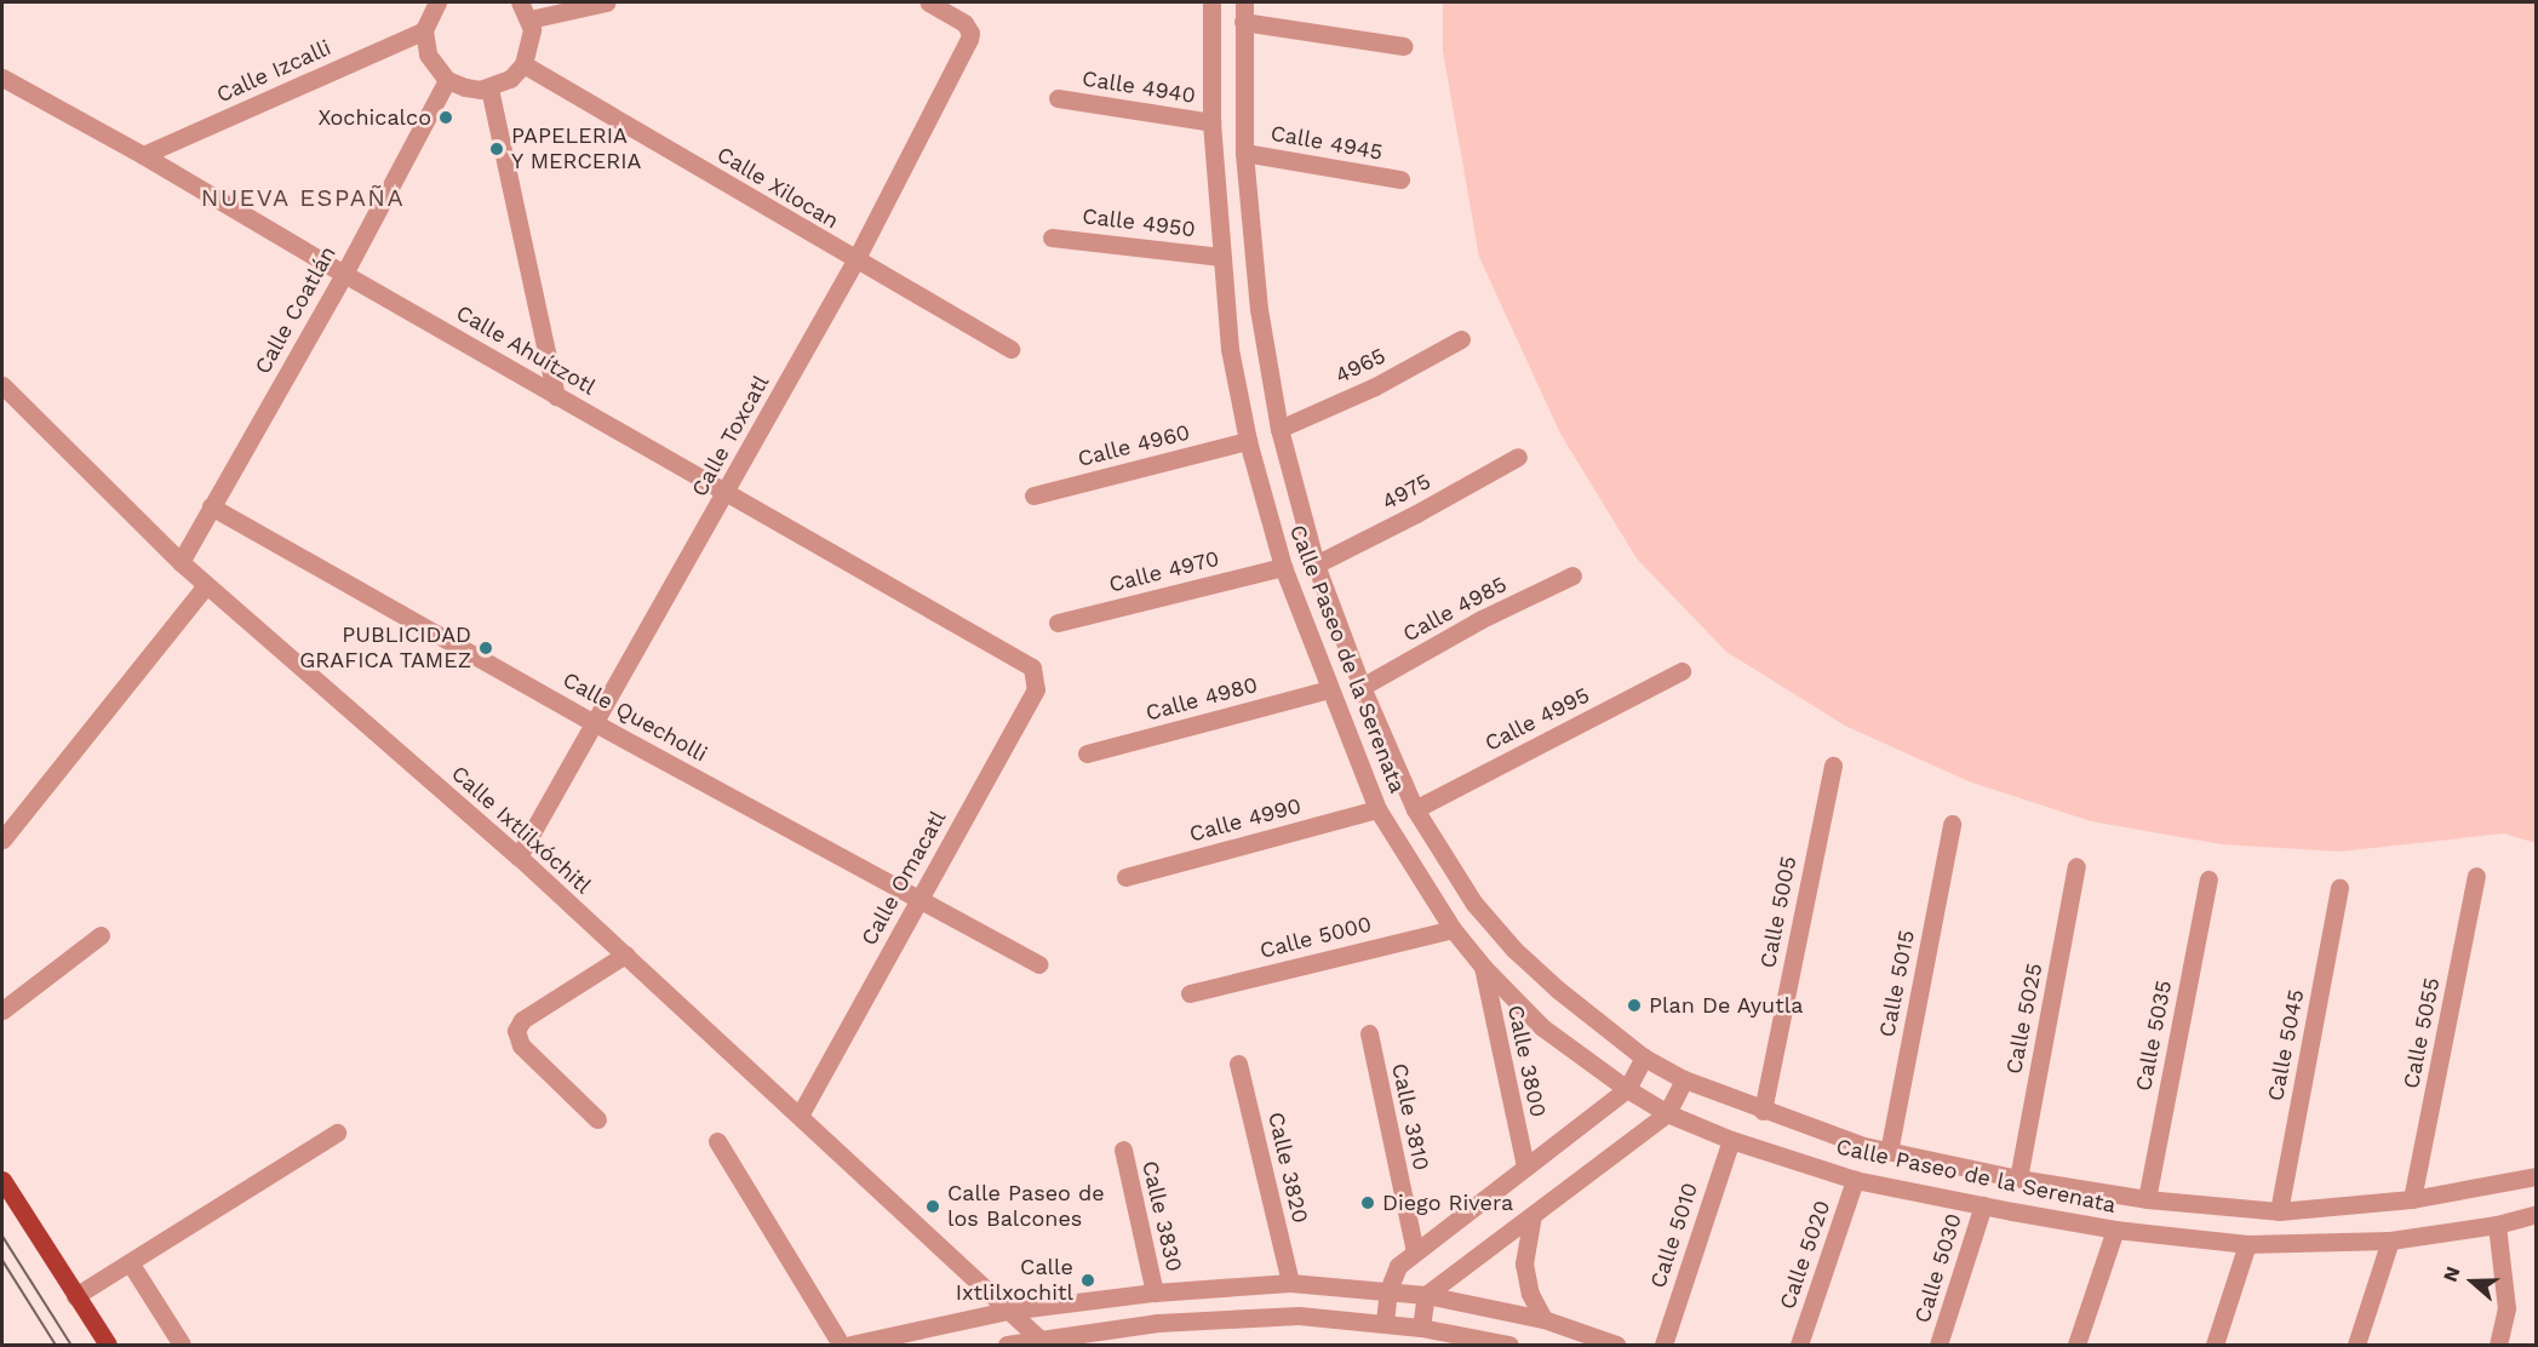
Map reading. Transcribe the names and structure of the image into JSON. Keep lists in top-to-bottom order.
{
  "streets": {
    "street": [
      "Calle Izcalli",
      "Calle 4940",
      "Calle 4945",
      "Calle Xilocan",
      "Calle 4950",
      "Calle Coatlán",
      "Calle Ahuítzotl",
      "4965",
      "Calle Toxcatl",
      "Calle 4960",
      "4975",
      "Calle 4970",
      "Calle 4985",
      "Calle Paseo de la Serenata",
      "Calle 4980",
      "Calle Quecholli",
      "Calle 4995",
      "Calle 4990",
      "Calle Ixtlilxóchitl",
      "Calle Omacatl",
      "Calle 5005",
      "Calle 5000",
      "Calle 5015",
      "Calle 5025",
      "Calle 5055",
      "Calle 5035",
      "Calle 5045",
      "Calle 3800",
      "Calle 3810",
      "Calle 3820",
      "Calle 3830",
      "Calle 5010",
      "Calle 5020",
      "Calle 5030"
    ]
  },
  "crossings": [
    ["Calle Izcalli", "Calle Ahuítzotl"],
    ["Calle 4940", "Calle Paseo de la Serenata"],
    ["Calle 4945", "Calle Paseo de la Serenata"],
    ["Calle Xilocan", "Calle Toxcatl"],
    ["Calle 4950", "Calle Paseo de la Serenata"],
    ["Calle Coatlán", "Calle Ahuítzotl"],
    ["Calle Coatlán", "Calle Quecholli"],
    ["Calle Coatlán", "Calle Ixtlilxóchitl"],
    ["Calle Ahuítzotl", "Calle Toxcatl"],
    ["Calle Ahuítzotl", "Calle Omacatl"],
    ["4965", "Calle Paseo de la Serenata"],
    ["Calle Toxcatl", "Calle Quecholli"],
    ["Calle Toxcatl", "Calle Ixtlilxóchitl"],
    ["Calle 4960", "Calle Paseo de la Serenata"],
    ["4975", "Calle Paseo de la Serenata"],
    ["Calle 4970", "Calle Paseo de la Serenata"],
    ["Calle 4985", "Calle Paseo de la Serenata"],
    ["Calle Paseo de la Serenata", "Calle 4980"],
    ["Calle Paseo de la Serenata", "Calle 4995"],
    ["Calle Paseo de la Serenata", "Calle 4990"],
    ["Calle Paseo de la Serenata", "Calle 5005"],
    ["Calle Paseo de la Serenata", "Calle 5000"],
    ["Calle Paseo de la Serenata", "Calle 5015"],
    ["Calle Paseo de la Serenata", "Calle 5025"],
    ["Calle Paseo de la Serenata", "Calle 5055"],
    ["Calle Paseo de la Serenata", "Calle 5035"],
    ["Calle Paseo de la Serenata", "Calle 5045"],
    ["Calle Paseo de la Serenata", "Calle 3800"],
    ["Calle Paseo de la Serenata", "Calle 5010"],
    ["Calle Paseo de la Serenata", "Calle 5020"],
    ["Calle Paseo de la Serenata", "Calle 5030"],
    ["Calle Quecholli", "Calle Omacatl"],
    ["Calle Ixtlilxóchitl", "Calle Omacatl"]
  ],
  "districts": ["NUEVA ESPAÑA"],
  "places": [
    "Xochicalco",
    "PAPELERIA Y MERCERIA",
    "PUBLICIDAD GRAFICA TAMEZ",
    "Plan De Ayutla",
    "Diego Rivera",
    "Calle Paseo de los Balcones",
    "Calle Ixtlilxochitl"
  ],
  "north": "left"
}
